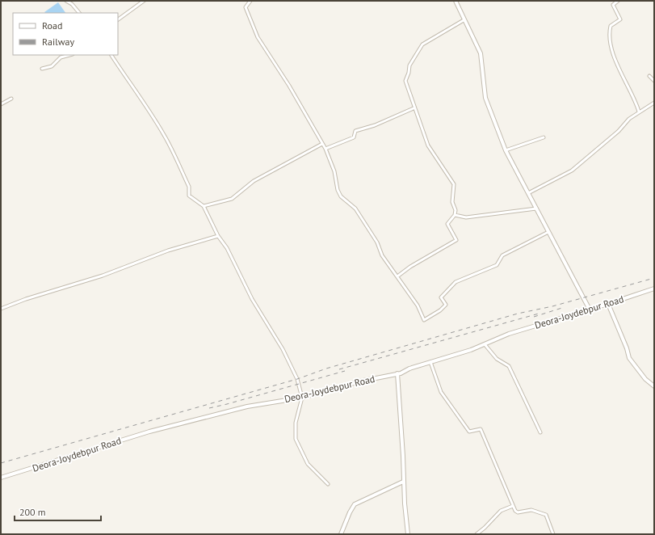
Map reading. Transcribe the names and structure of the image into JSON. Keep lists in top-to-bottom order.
{
  "streets": {
    "street": ["Deora-Joydebpur Road"]
  },
  "legend": ["Road", "Railway"],
  "scale_bar": "200 m"
}
